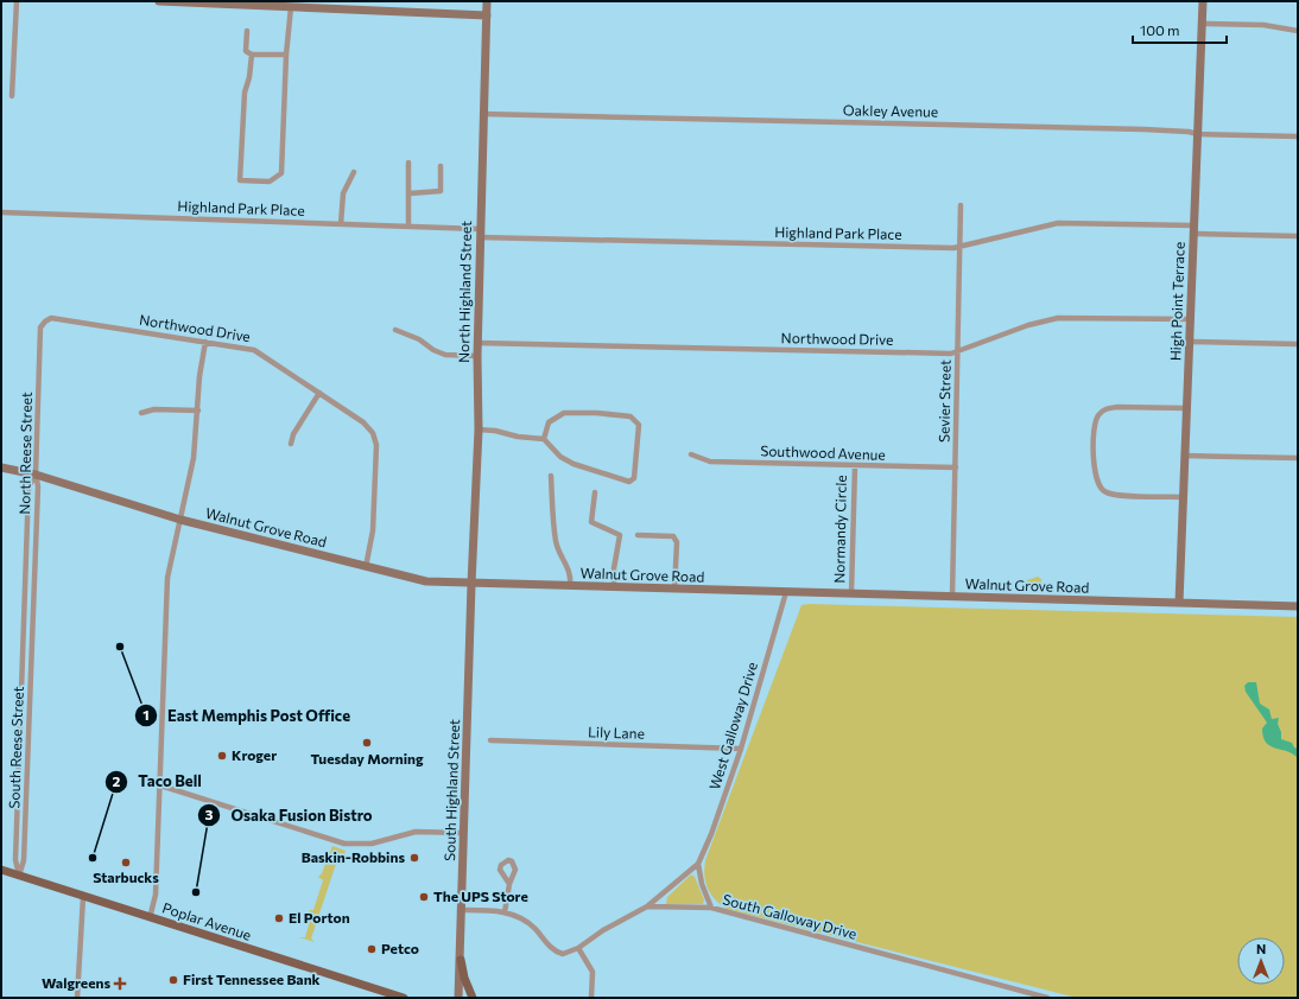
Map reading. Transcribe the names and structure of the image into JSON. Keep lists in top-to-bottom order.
{
  "streets": {
    "main road": [
      "North Highland Street",
      "High Point Terrace",
      "Walnut Grove Road",
      "South Highland Street",
      "Poplar Avenue"
    ],
    "street": [
      "Oakley Avenue",
      "Highland Park Place",
      "Northwood Drive",
      "Sevier Street",
      "North Reese Street",
      "Southwood Avenue",
      "Normandy Circle",
      "West Galloway Drive",
      "Lily Lane",
      "South Reese Street",
      "South Galloway Drive"
    ]
  },
  "crossings": [
    ["Oakley Avenue", "North Highland Street"],
    ["Oakley Avenue", "High Point Terrace"],
    ["Highland Park Place", "North Highland Street"],
    ["Highland Park Place", "High Point Terrace"],
    ["Highland Park Place", "Sevier Street"],
    ["North Highland Street", "Northwood Drive"],
    ["North Highland Street", "Walnut Grove Road"],
    ["North Highland Street", "South Highland Street"],
    ["High Point Terrace", "Northwood Drive"],
    ["High Point Terrace", "Walnut Grove Road"],
    ["Northwood Drive", "Sevier Street"],
    ["Northwood Drive", "North Reese Street"],
    ["Northwood Drive", "Walnut Grove Road"],
    ["Sevier Street", "Southwood Avenue"],
    ["Sevier Street", "Walnut Grove Road"],
    ["North Reese Street", "Walnut Grove Road"],
    ["North Reese Street", "South Reese Street"],
    ["Southwood Avenue", "Normandy Circle"],
    ["Walnut Grove Road", "Normandy Circle"],
    ["Walnut Grove Road", "West Galloway Drive"],
    ["Walnut Grove Road", "South Reese Street"],
    ["Walnut Grove Road", "South Highland Street"],
    ["West Galloway Drive", "Lily Lane"],
    ["West Galloway Drive", "South Galloway Drive"],
    ["South Reese Street", "Poplar Avenue"],
    ["South Highland Street", "South Galloway Drive"]
  ],
  "places": {
    "other": [
      "East Memphis Post Office",
      "Tuesday Morning",
      "Kroger",
      "Taco Bell",
      "Baskin-Robbins",
      "Starbucks",
      "Osaka Fusion Bistro",
      "The UPS Store",
      "El Porton",
      "Petco",
      "First Tennessee Bank"
    ],
    "health": ["Walgreens"]
  },
  "scale_bar": "100 m",
  "north": "top"
}
